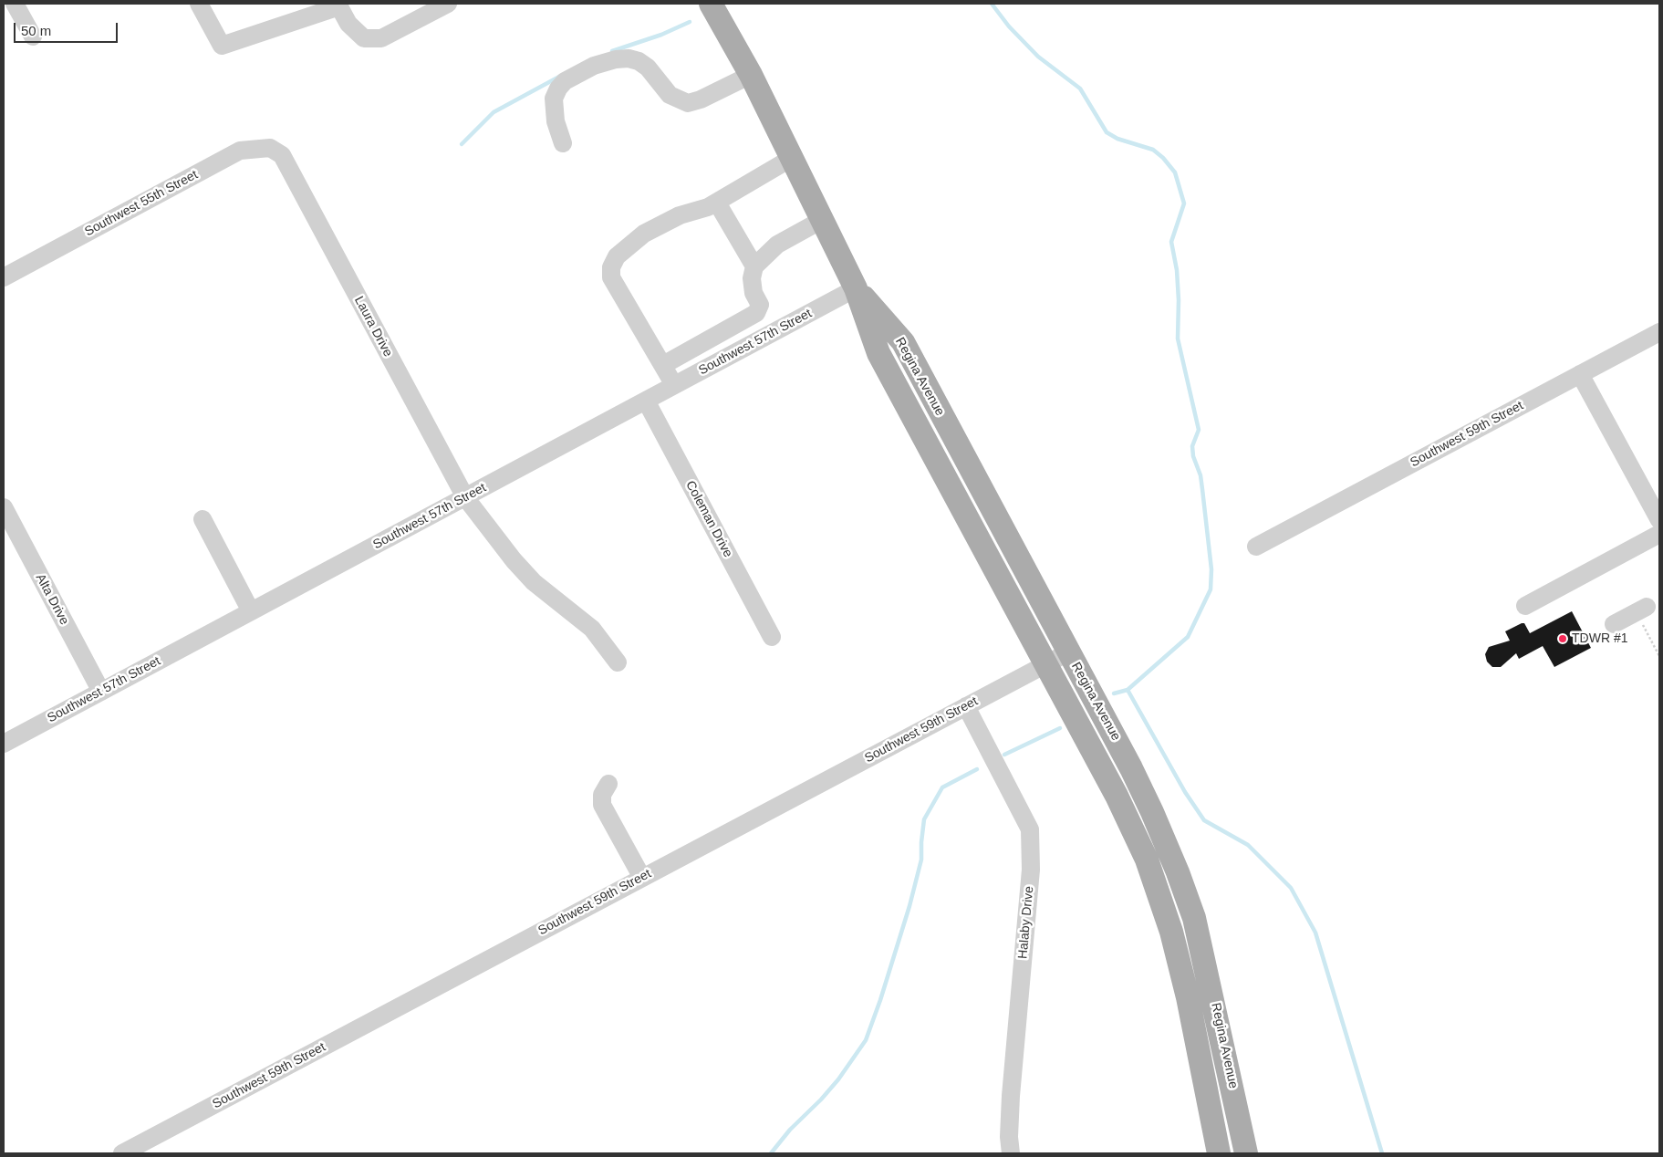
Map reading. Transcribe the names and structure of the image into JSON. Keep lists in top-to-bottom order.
{
  "streets": {
    "main road": ["Regina Avenue"],
    "street": [
      "Southwest 55th Street",
      "Laura Drive",
      "Southwest 57th Street",
      "Southwest 59th Street",
      "Coleman Drive",
      "Alta Drive",
      "Halaby Drive"
    ]
  },
  "crossings": [
    ["Southwest 55th Street", "Laura Drive"],
    ["Laura Drive", "Southwest 57th Street"],
    ["Southwest 57th Street", "Regina Avenue"],
    ["Southwest 57th Street", "Coleman Drive"],
    ["Southwest 57th Street", "Alta Drive"],
    ["Regina Avenue", "Southwest 59th Street"],
    ["Southwest 59th Street", "Halaby Drive"]
  ],
  "places": ["TDWR #1"],
  "scale_bar": "50 m"
}
